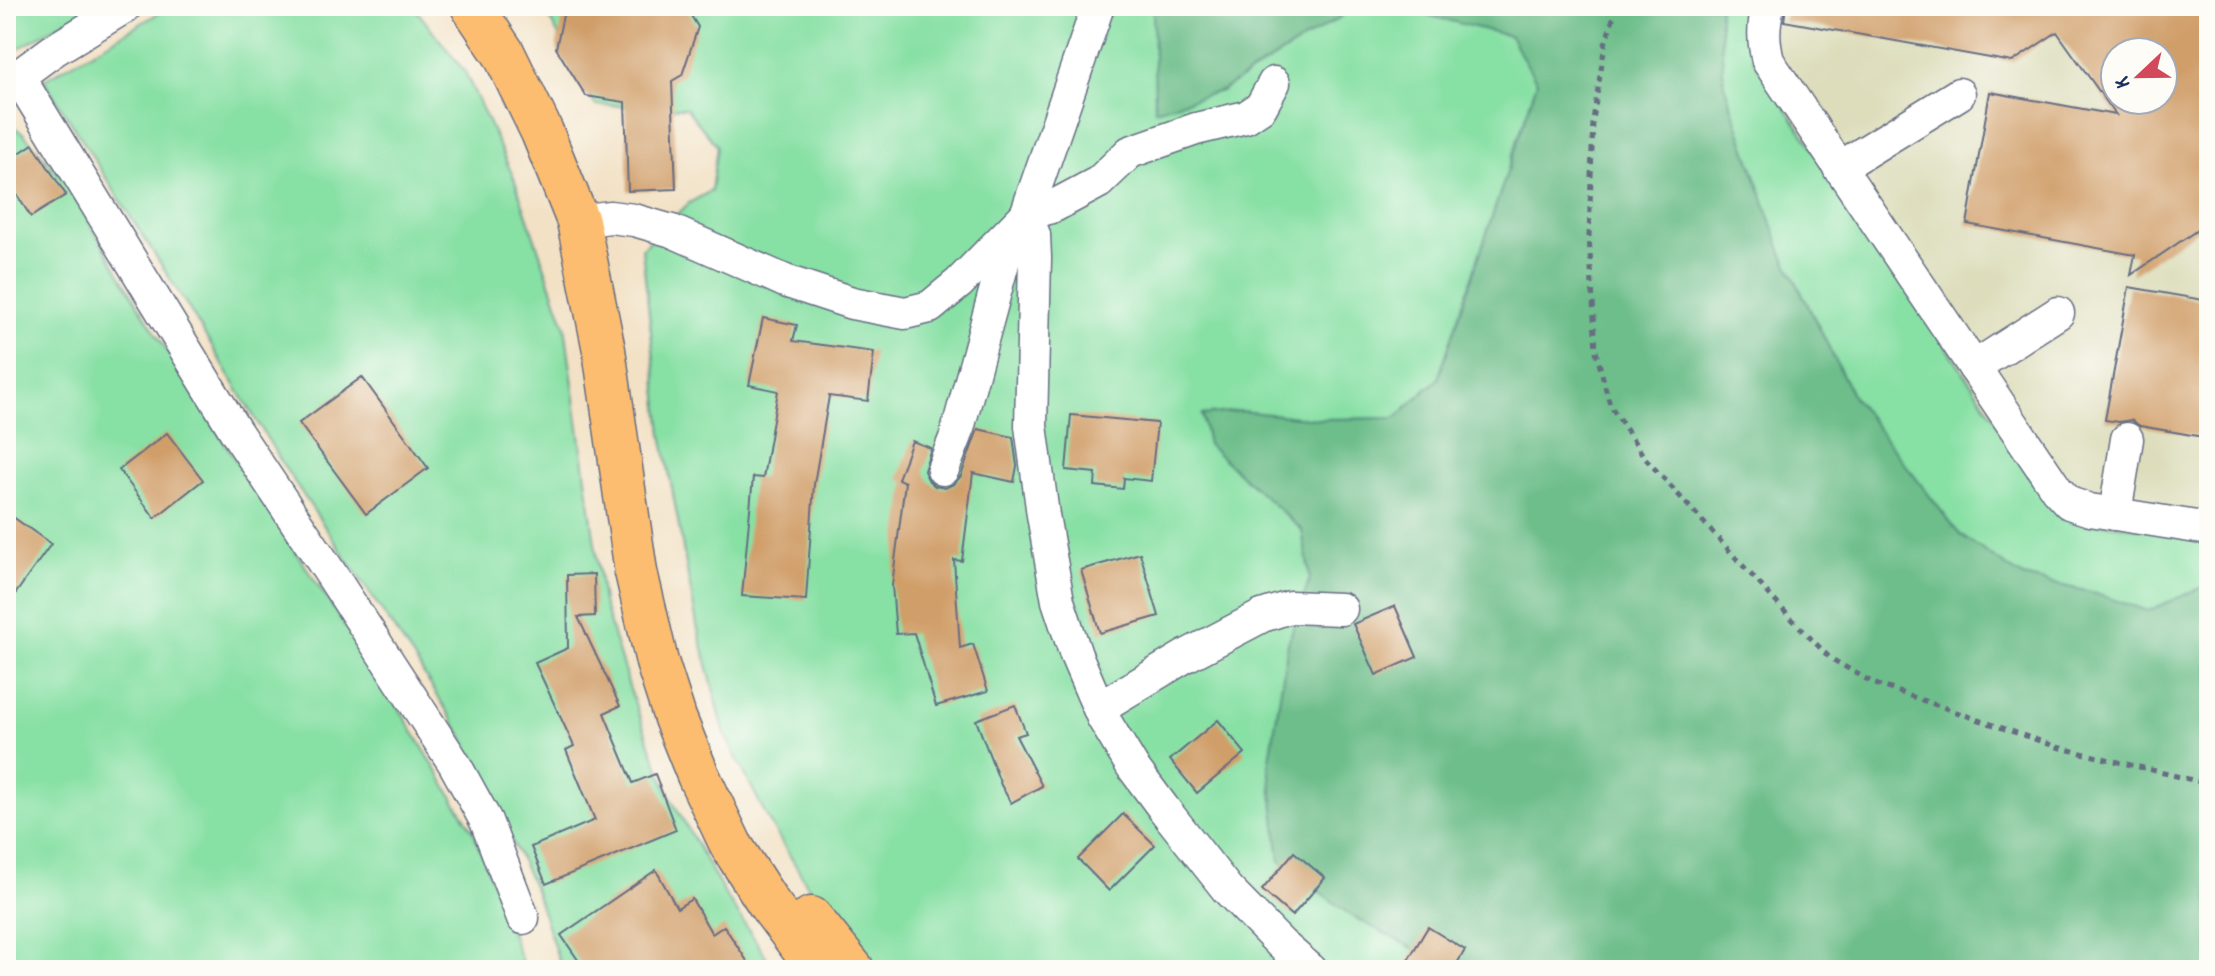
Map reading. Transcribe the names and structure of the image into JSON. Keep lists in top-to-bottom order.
{
  "north": "left"
}
